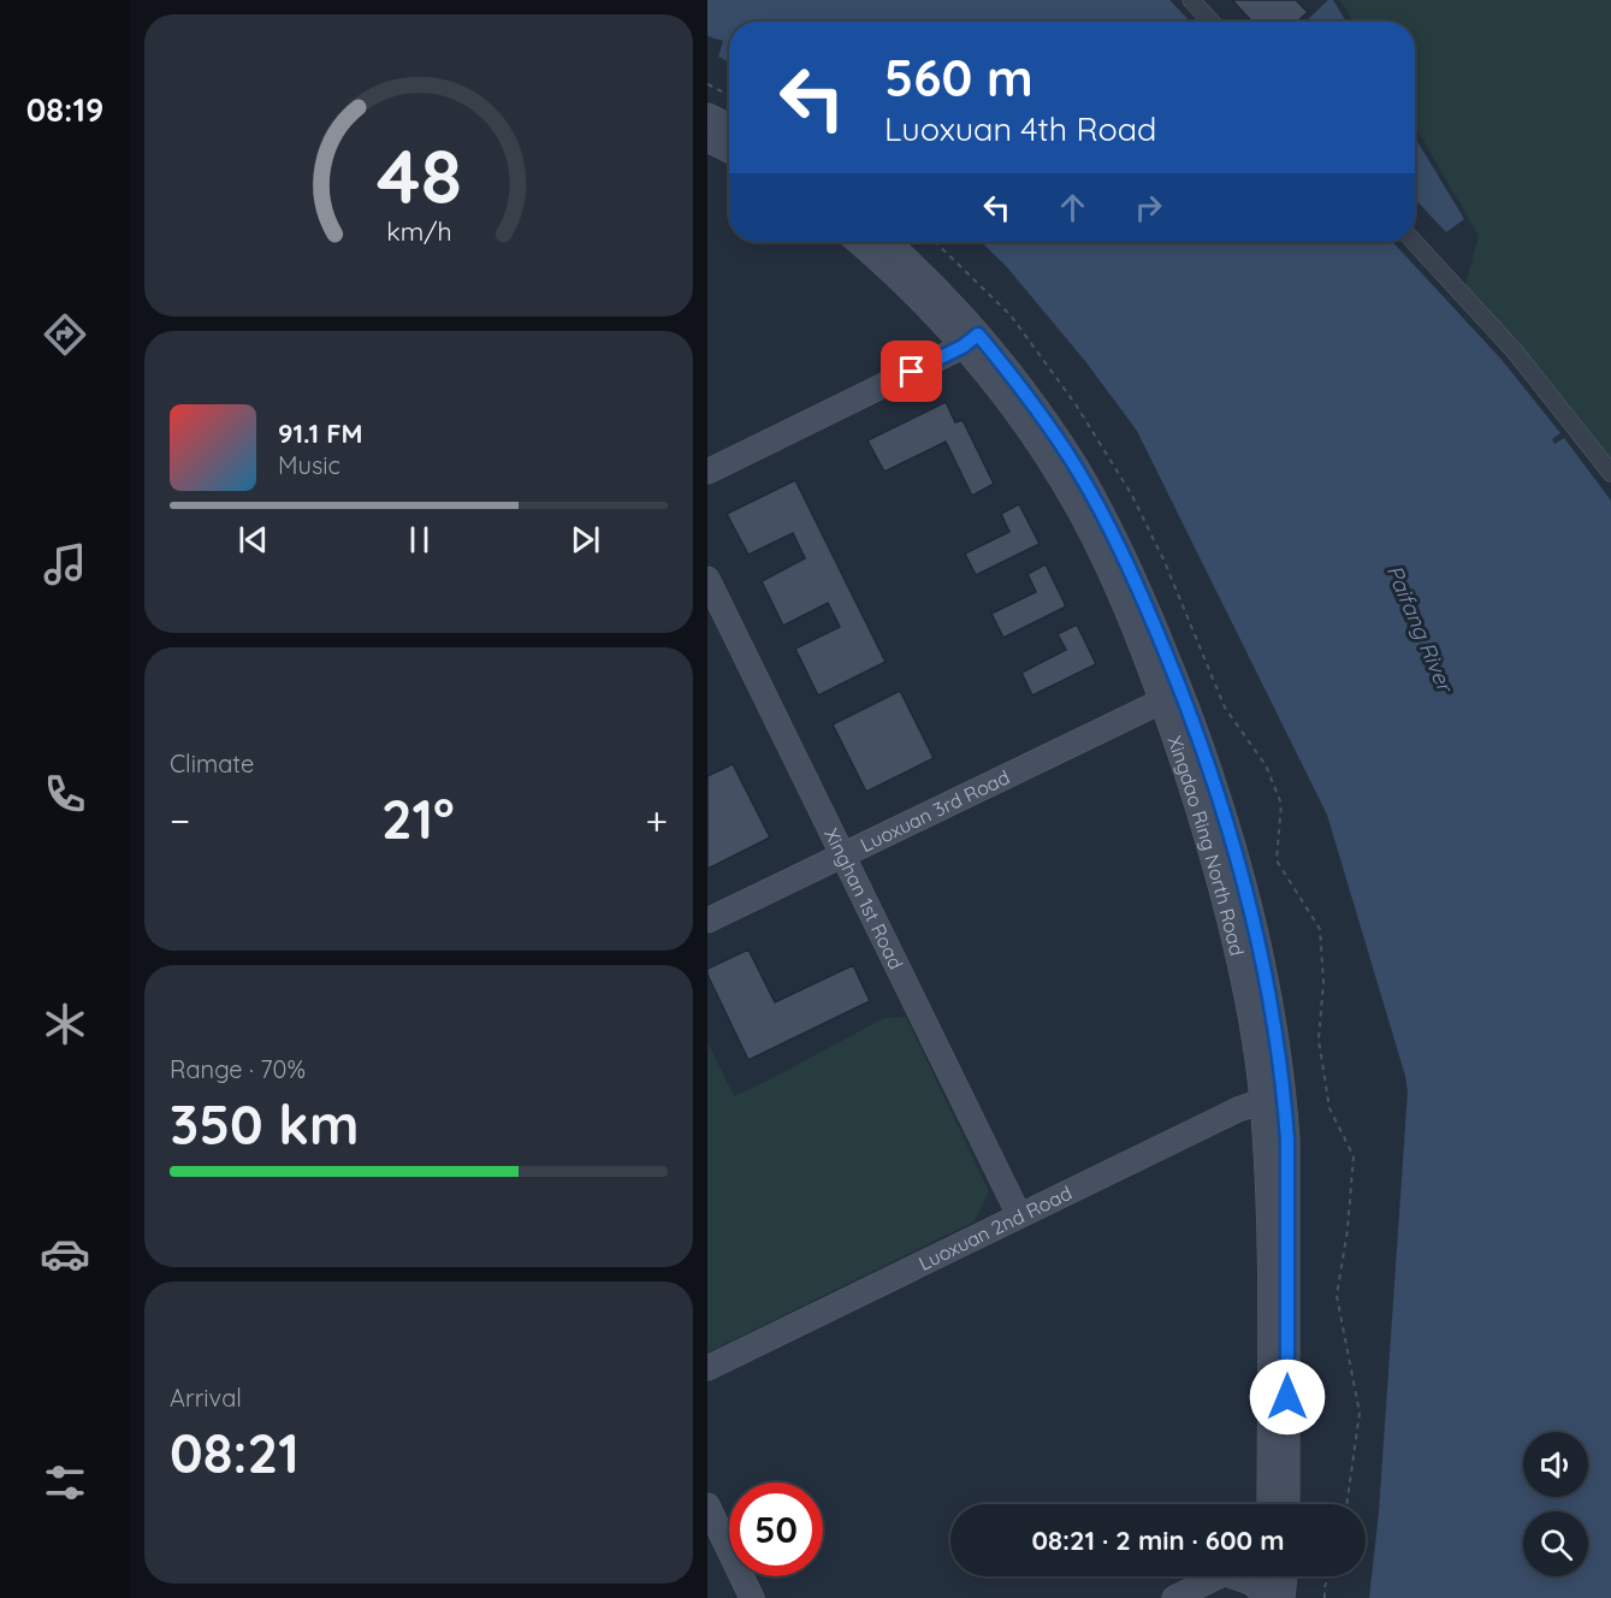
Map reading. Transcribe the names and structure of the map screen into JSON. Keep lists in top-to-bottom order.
{
  "streets": {
    "main road": [
      "Luoxuan 3rd Road",
      "Xingdao Ring North Road",
      "Xinghan 1st Road",
      "Luoxuan 2nd Road"
    ]
  },
  "crossings": [
    ["Luoxuan 3rd Road", "Xingdao Ring North Road"],
    ["Luoxuan 3rd Road", "Xinghan 1st Road"],
    ["Xingdao Ring North Road", "Luoxuan 2nd Road"],
    ["Xinghan 1st Road", "Luoxuan 2nd Road"]
  ],
  "water": ["Paifang River"],
  "page": {
    "tabs": "08:19",
    "turn": ["560 m", "Luoxuan 4th Road"],
    "song": ["91.1 FM", "Music"],
    "tile": [
      "Climate",
      ["Range · 70%", "350 km"],
      ["Arrival", "08:21"]
    ],
    "heat": ["−", "21°", "+"],
    "limit": "50",
    "trip": "08:21 · 2 min · 600 m",
    "gauge": ["48", "km/h"]
  }
}
